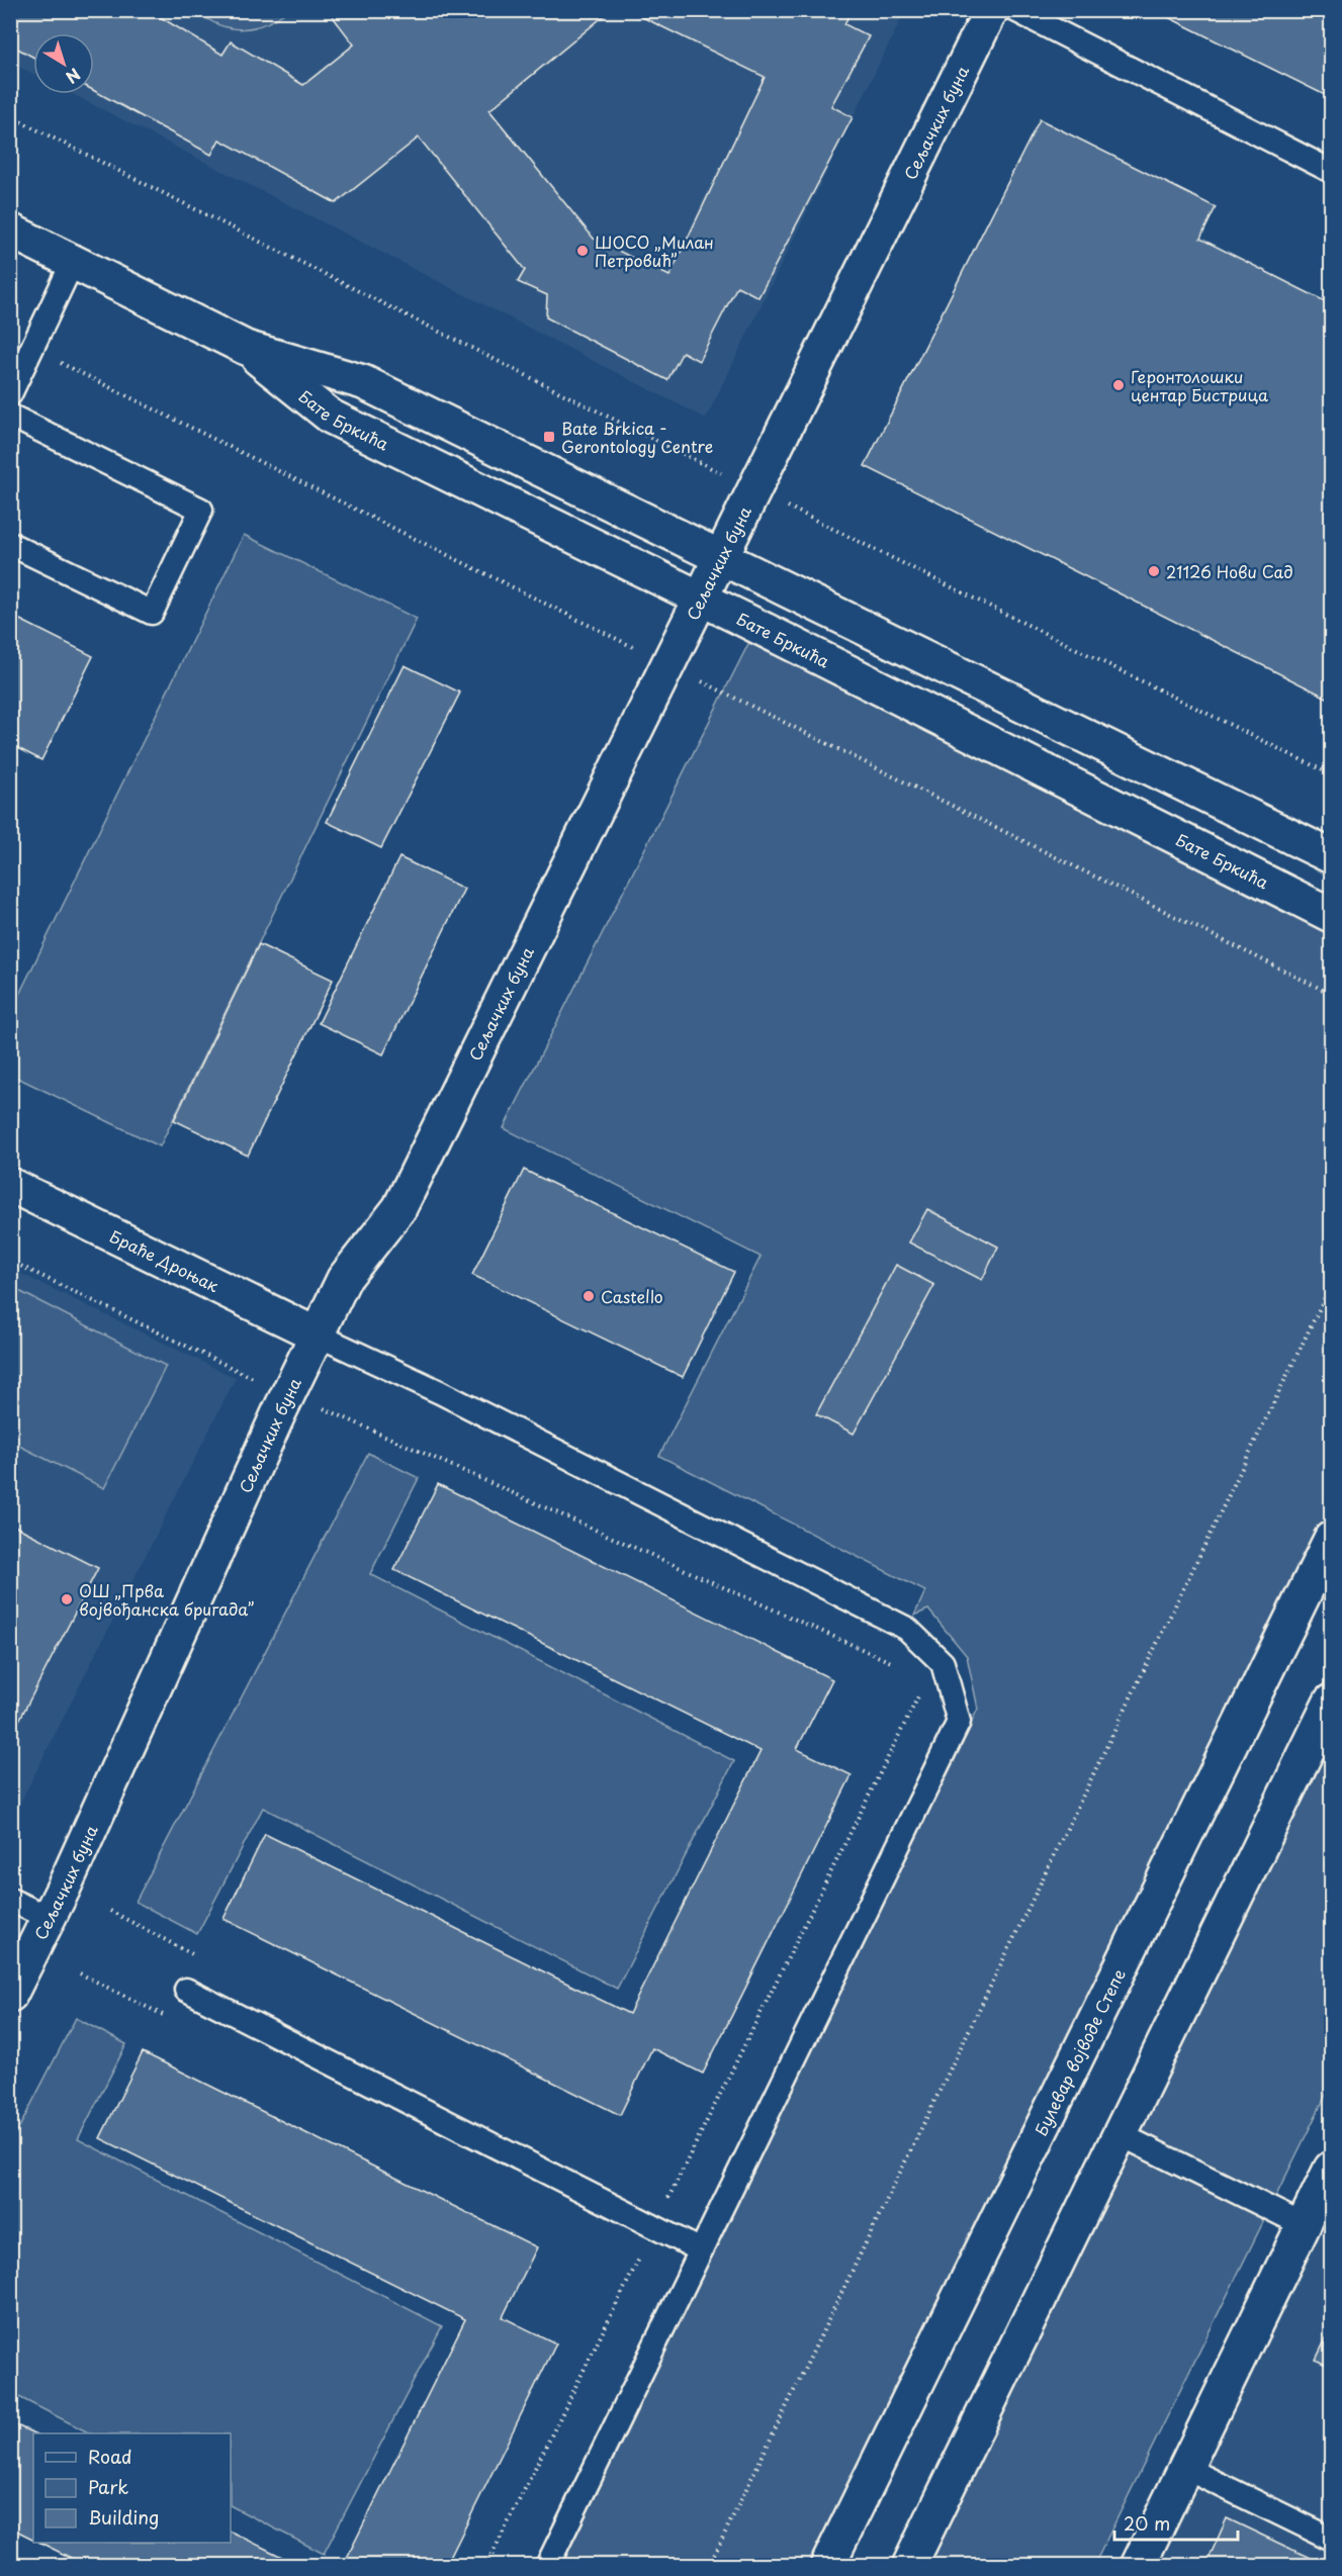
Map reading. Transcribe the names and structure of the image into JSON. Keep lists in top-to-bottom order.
{
  "streets": {
    "street": [
      "Сељачких буна",
      "Бате Бркића",
      "Браће Дроњак",
      "Булевар војводе Степе"
    ]
  },
  "crossings": [
    ["Сељачких буна", "Бате Бркића"],
    ["Сељачких буна", "Браће Дроњак"]
  ],
  "places": {
    "other": [
      "ШОСО „Милан Петровић”",
      "Геронтолошки центар Бистрица",
      "21126 Нови Сад",
      "Castello",
      "ОШ „Прва војвођанска бригада”"
    ],
    "transit": ["Bate Brkica - Gerontology Centre"]
  },
  "legend": ["Road", "Park", "Building"],
  "scale_bar": "20 m",
  "north": "bottom right"
}
